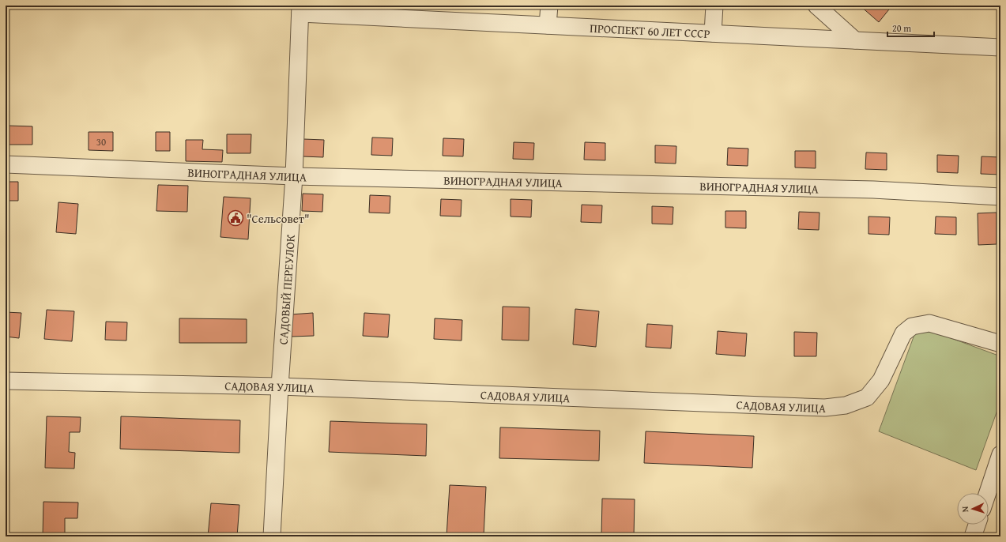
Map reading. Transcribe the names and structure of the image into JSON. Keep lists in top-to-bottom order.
{
  "streets": {
    "street": [
      "ПРОСПЕКТ 60 ЛЕТ СССР",
      "ВИНОГРАДНАЯ УЛИЦА",
      "САДОВЫЙ ПЕРЕУЛОК",
      "САДОВАЯ УЛИЦА"
    ]
  },
  "crossings": [
    ["ПРОСПЕКТ 60 ЛЕТ СССР", "САДОВЫЙ ПЕРЕУЛОК"],
    ["ВИНОГРАДНАЯ УЛИЦА", "САДОВЫЙ ПЕРЕУЛОК"],
    ["САДОВЫЙ ПЕРЕУЛОК", "САДОВАЯ УЛИЦА"]
  ],
  "places": {
    "public building": ["\"Сельсовет\""]
  },
  "house_numbers": ["30"],
  "scale_bar": "20 m",
  "north": "left"
}
